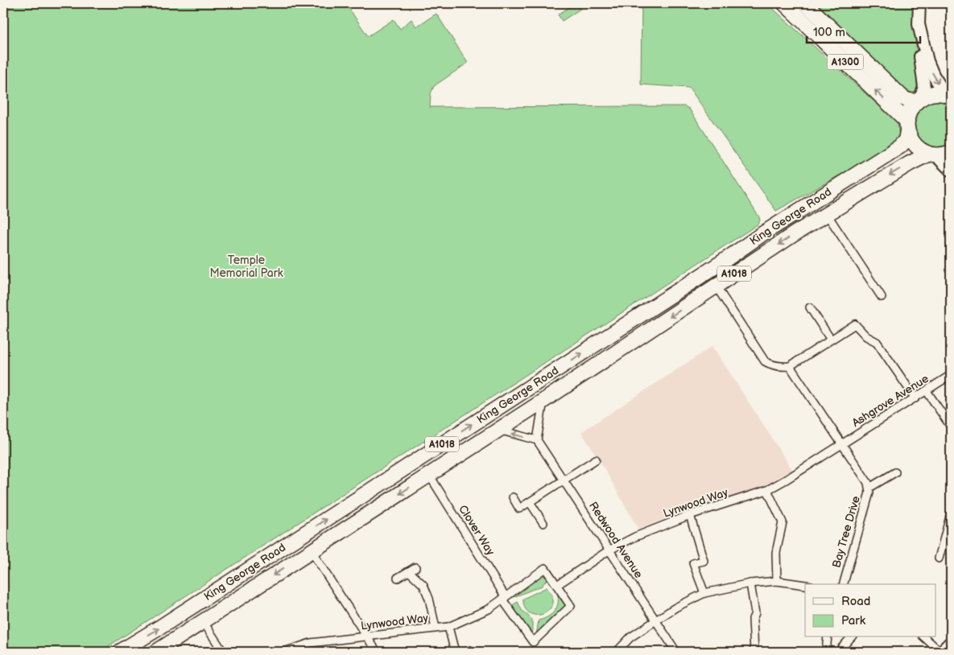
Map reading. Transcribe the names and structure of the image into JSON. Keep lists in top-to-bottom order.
{
  "streets": {
    "highway": ["A1300", "King George Road", "A1018"],
    "street": [
      "Ashgrove Avenue",
      "Lynwood Way",
      "Clover Way",
      "Bay Tree Drive",
      "Redwood Avenue"
    ]
  },
  "crossings": [
    ["A1300", "King George Road"],
    ["King George Road", "Clover Way"],
    ["Ashgrove Avenue", "Lynwood Way"],
    ["Ashgrove Avenue", "Bay Tree Drive"],
    ["Lynwood Way", "Clover Way"],
    ["Lynwood Way", "Bay Tree Drive"],
    ["Lynwood Way", "Redwood Avenue"]
  ],
  "parks": ["Temple Memorial Park"],
  "legend": ["Road", "Park"],
  "scale_bar": "100 m"
}
